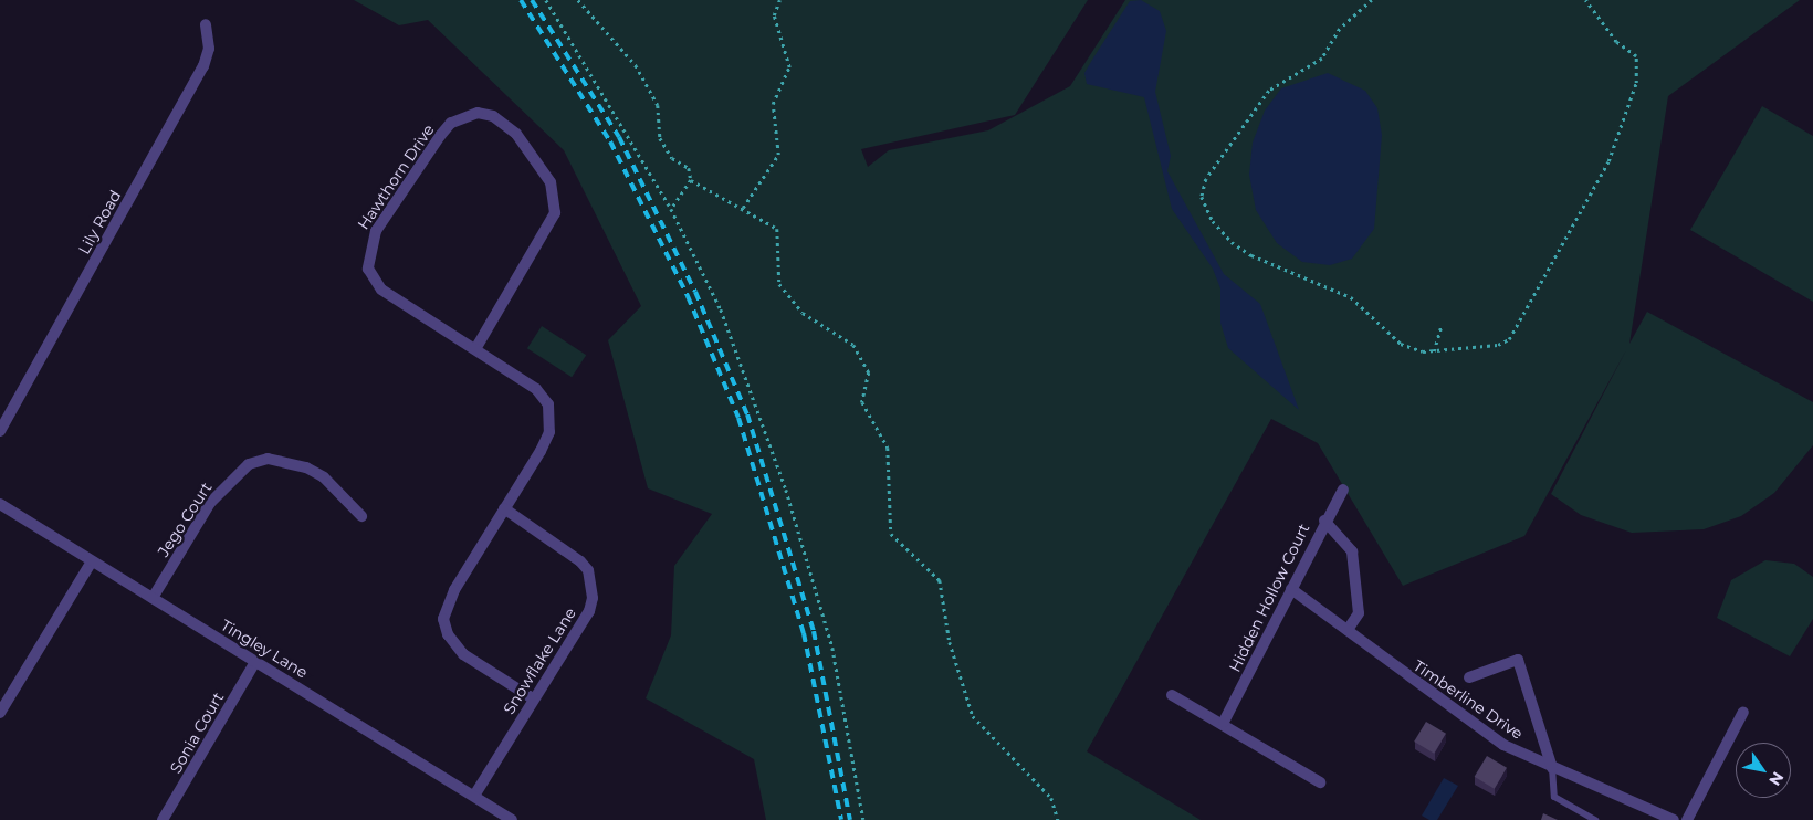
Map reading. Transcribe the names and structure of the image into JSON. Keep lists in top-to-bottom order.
{
  "streets": {
    "street": [
      "Hawthorn Drive",
      "Lily Road",
      "Jego Court",
      "Hidden Hollow Court",
      "Tingley Lane",
      "Snowflake Lane",
      "Timberline Drive",
      "Sonia Court"
    ]
  },
  "crossings": [
    ["Hawthorn Drive", "Snowflake Lane"],
    ["Jego Court", "Tingley Lane"],
    ["Hidden Hollow Court", "Timberline Drive"],
    ["Tingley Lane", "Snowflake Lane"],
    ["Tingley Lane", "Sonia Court"]
  ],
  "north": "bottom right"
}
